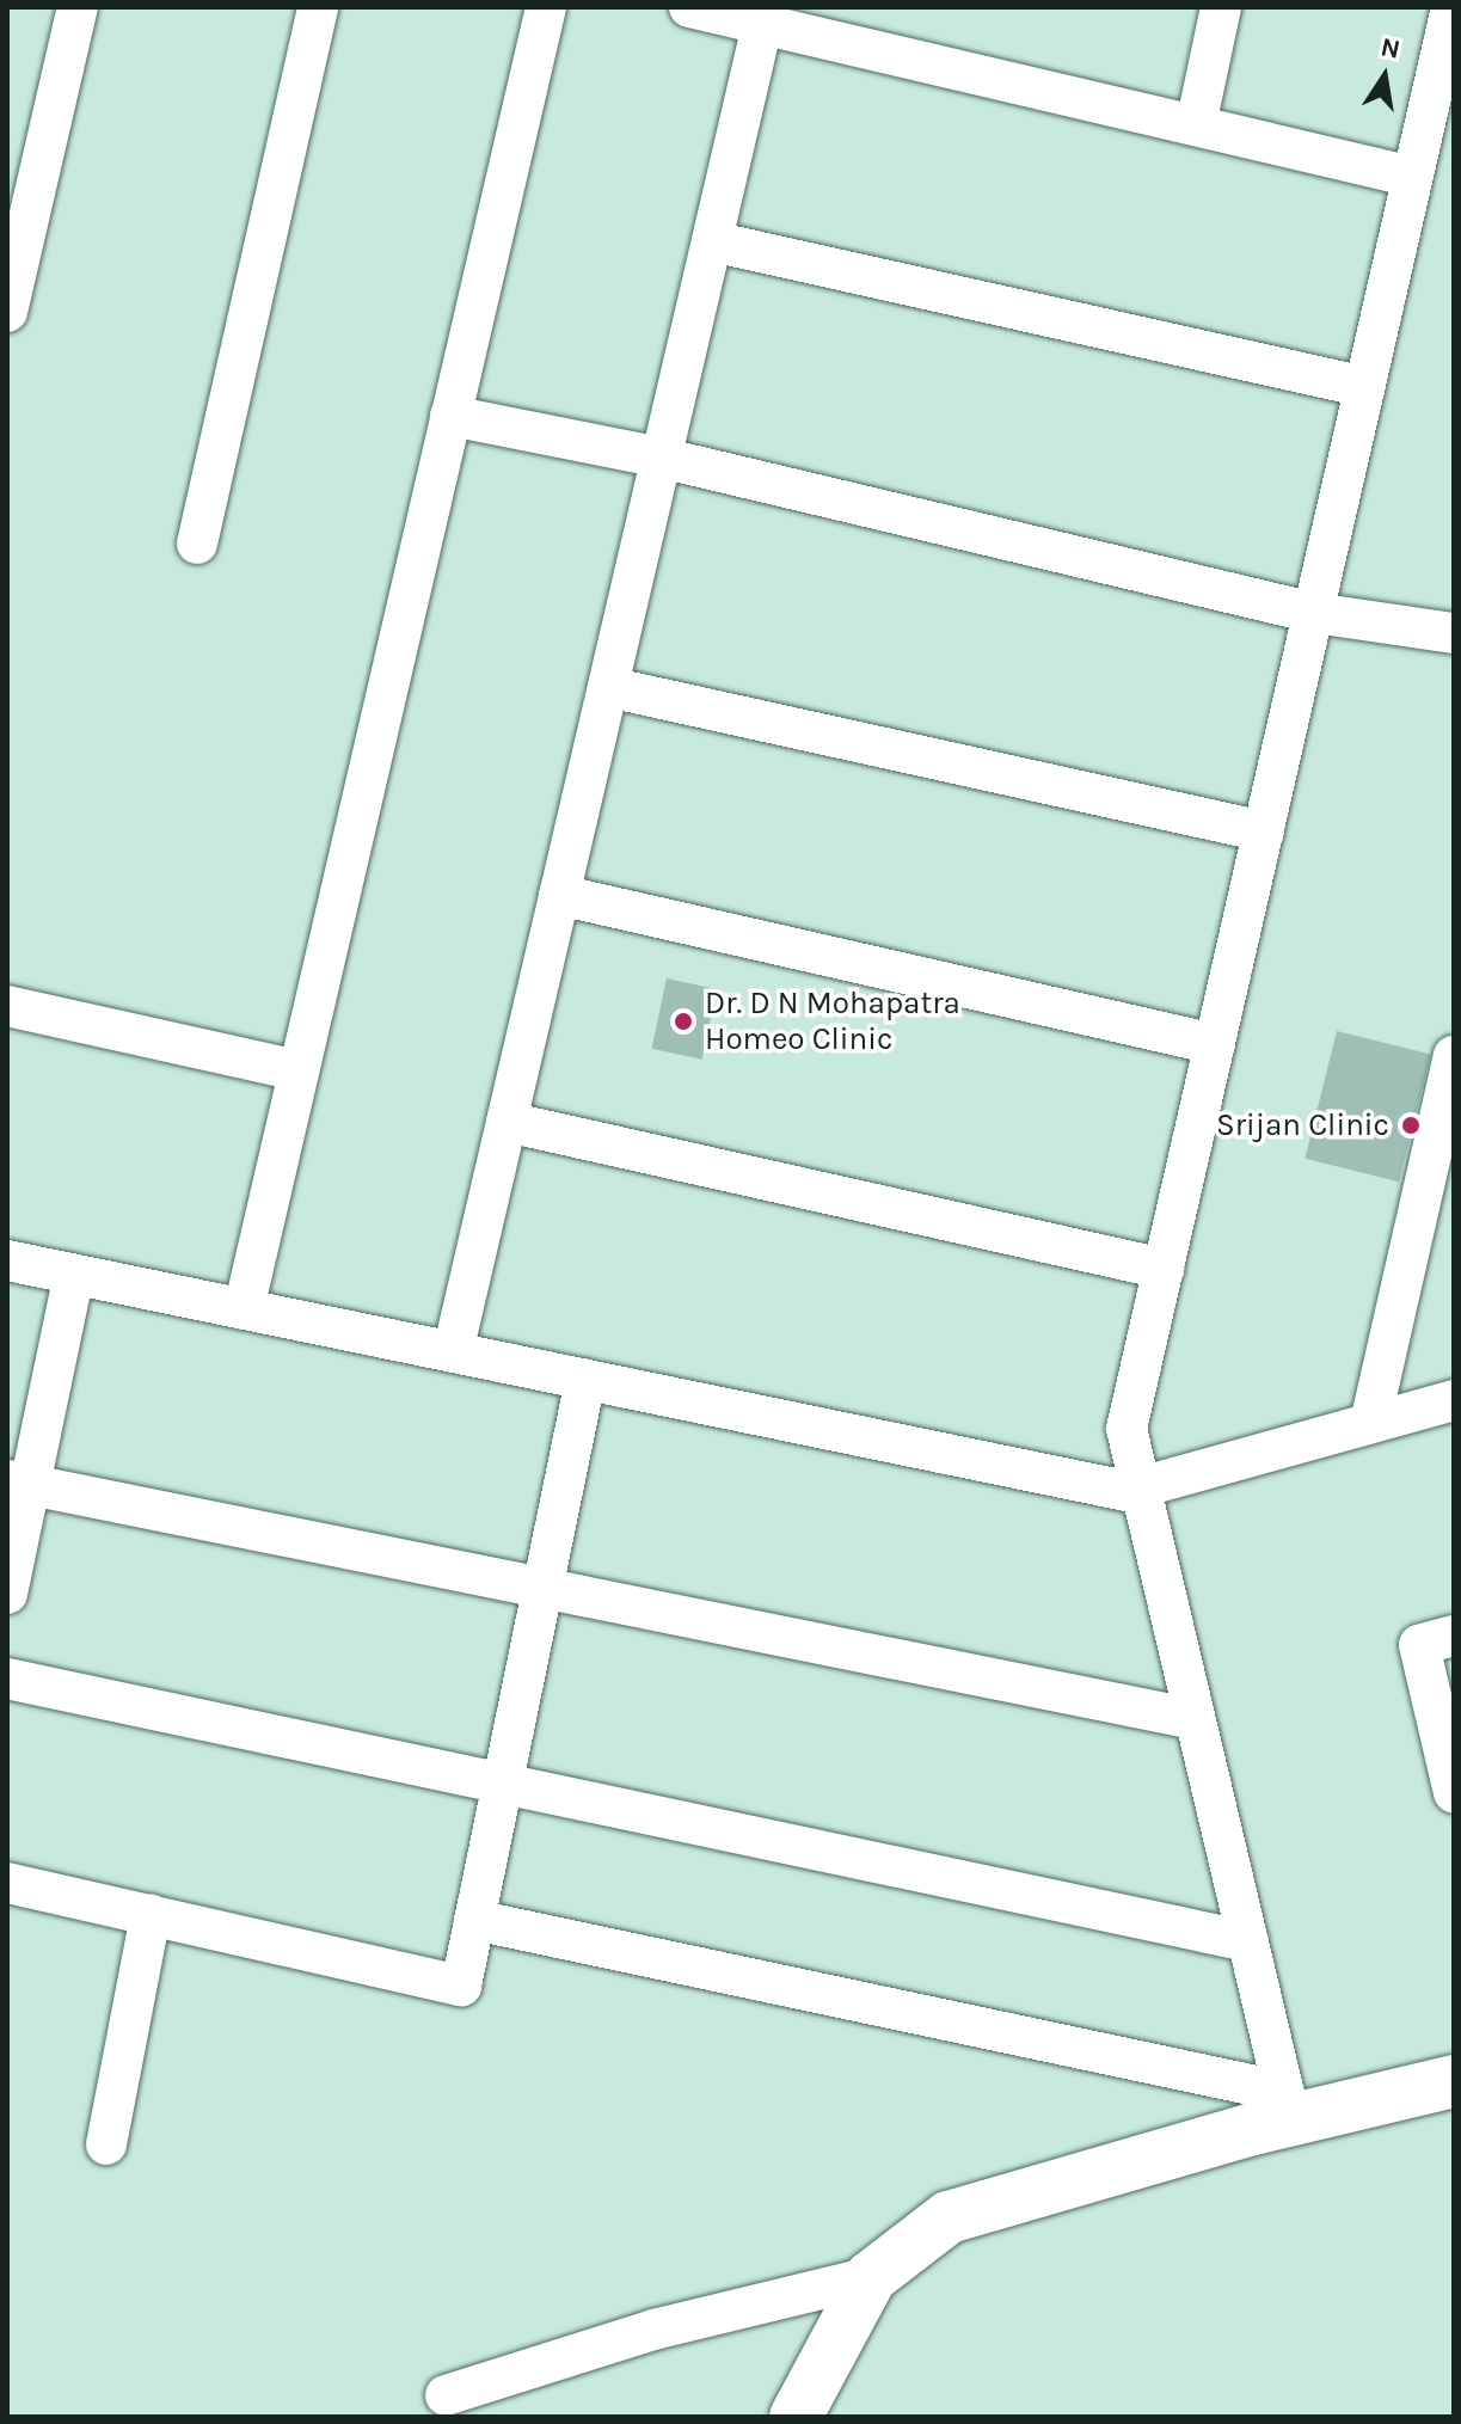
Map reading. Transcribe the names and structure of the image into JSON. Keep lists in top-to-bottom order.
{
  "places": ["Dr. D N Mohapatra Homeo Clinic", "Srijan Clinic"],
  "north": "top"
}
